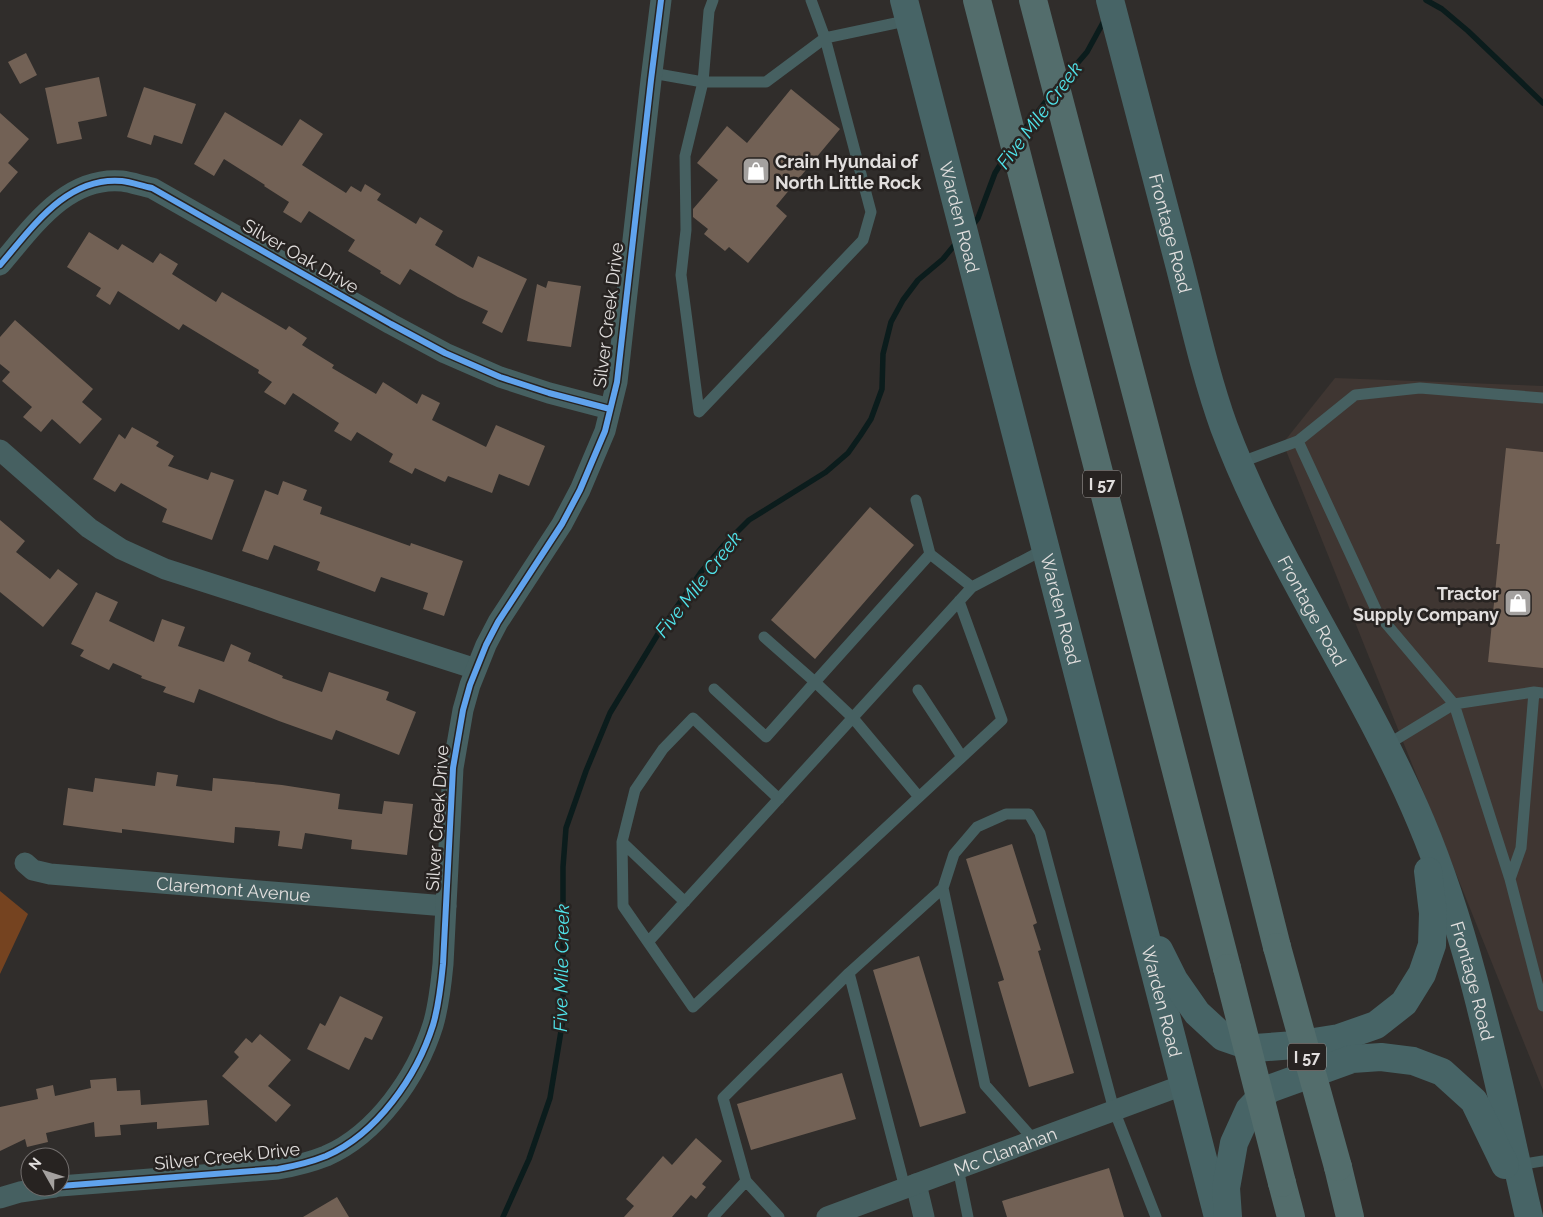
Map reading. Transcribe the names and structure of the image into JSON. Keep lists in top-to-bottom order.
{
  "streets": {
    "highway": ["I 57"],
    "main road": ["Warden Road", "Frontage Road"],
    "street": [
      "Silver Oak Drive",
      "Silver Creek Drive",
      "Claremont Avenue",
      "Mc Clanahan"
    ]
  },
  "crossings": [
    ["Warden Road", "Mc Clanahan"],
    ["Silver Oak Drive", "Silver Creek Drive"],
    ["Silver Creek Drive", "Claremont Avenue"]
  ],
  "water": ["Five Mile Creek"],
  "places": {
    "shop": ["Crain Hyundai of North Little Rock", "Tractor Supply Company"]
  },
  "north": "top left"
}
